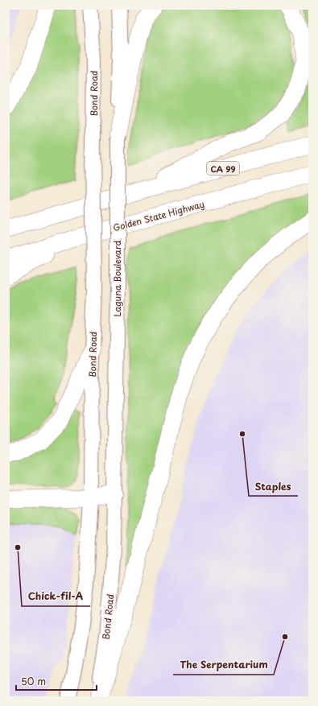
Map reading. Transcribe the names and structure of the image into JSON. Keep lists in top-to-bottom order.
{
  "streets": {
    "highway": ["CA 99", "Golden State Highway"],
    "main road": ["Bond Road", "Laguna Boulevard"]
  },
  "crossings": [
    ["Bond Road", "Laguna Boulevard"]
  ],
  "places": ["Staples", "Chick-fil-A", "The Serpentarium"],
  "scale_bar": "50 m"
}
